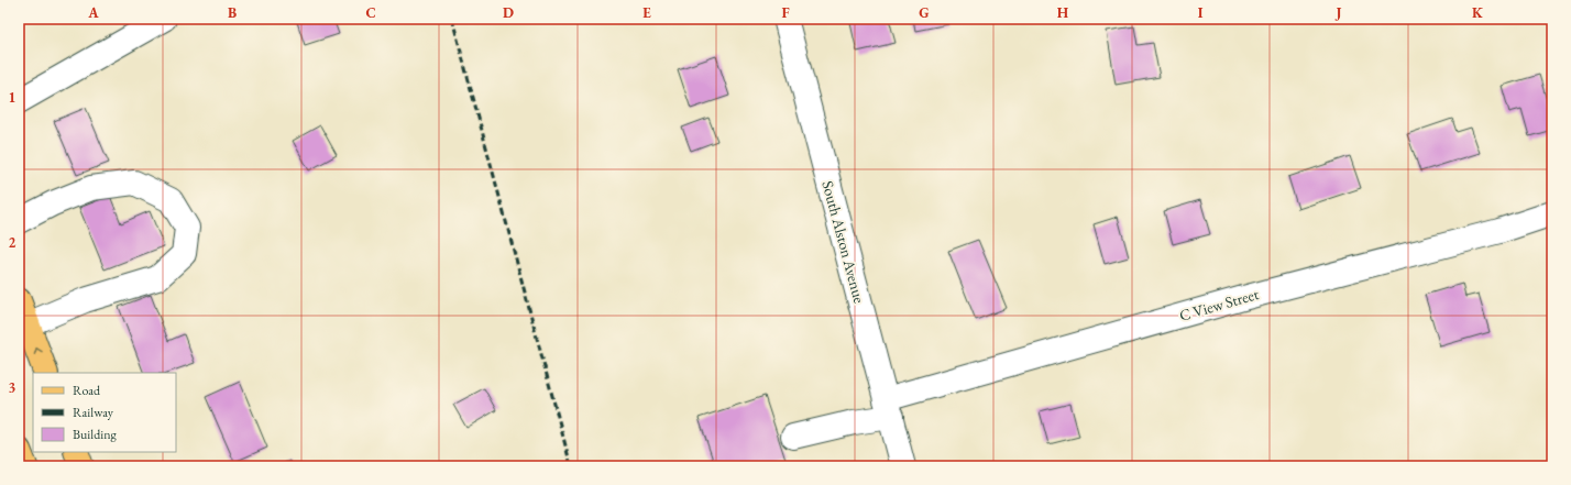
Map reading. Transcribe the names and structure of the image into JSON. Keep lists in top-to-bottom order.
{
  "streets": {
    "street": ["South Alston Avenue", "C View Street"]
  },
  "crossings": [
    ["South Alston Avenue", "C View Street"]
  ],
  "legend": ["Road", "Railway", "Building"],
  "grid": {
    "columns": [
      "A",
      "B",
      "C",
      "D",
      "E",
      "F",
      "G",
      "H",
      "I",
      "J",
      "K"
    ],
    "rows": ["1", "2", "3"]
  }
}
